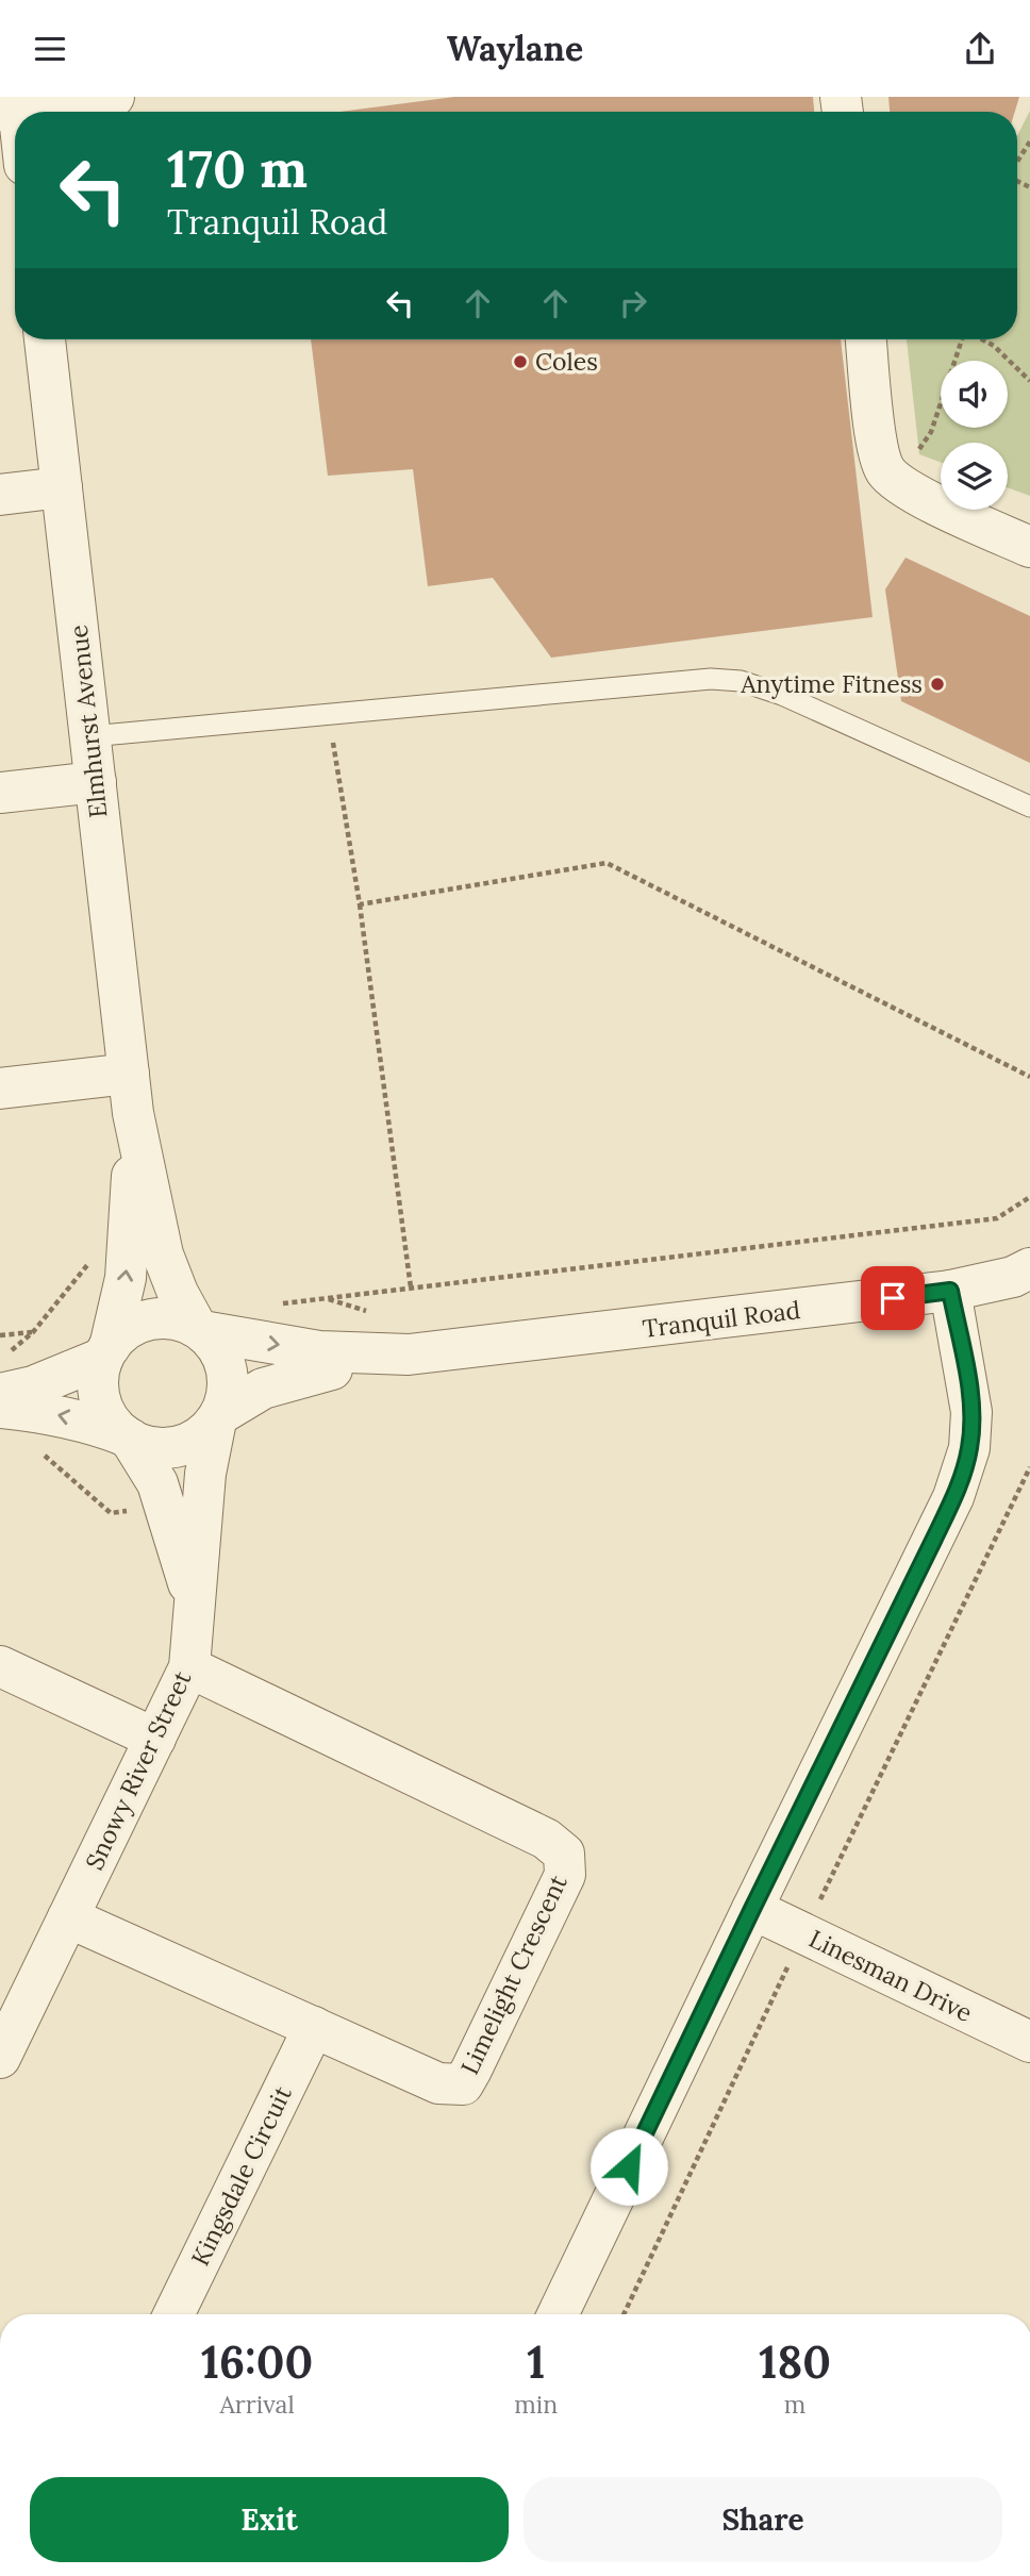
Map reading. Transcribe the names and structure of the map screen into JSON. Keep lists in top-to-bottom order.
{
  "streets": {
    "street": [
      "Elmhurst Avenue",
      "Tranquil Road",
      "Snowy River Street",
      "Limelight Crescent",
      "Linesman Drive",
      "Kingsdale Circuit"
    ]
  },
  "crossings": [
    ["Elmhurst Avenue", "Tranquil Road"],
    ["Elmhurst Avenue", "Snowy River Street"],
    ["Tranquil Road", "Snowy River Street"],
    ["Snowy River Street", "Limelight Crescent"],
    ["Limelight Crescent", "Kingsdale Circuit"]
  ],
  "places": ["Coles", "Anytime Fitness"],
  "page": {
    "header": "Waylane",
    "turn": ["170 m", "Tranquil Road"],
    "eta": [
      "16:00",
      "Arrival",
      "1",
      "min",
      "180",
      "m"
    ],
    "buttons": ["Exit", "Share"]
  }
}
